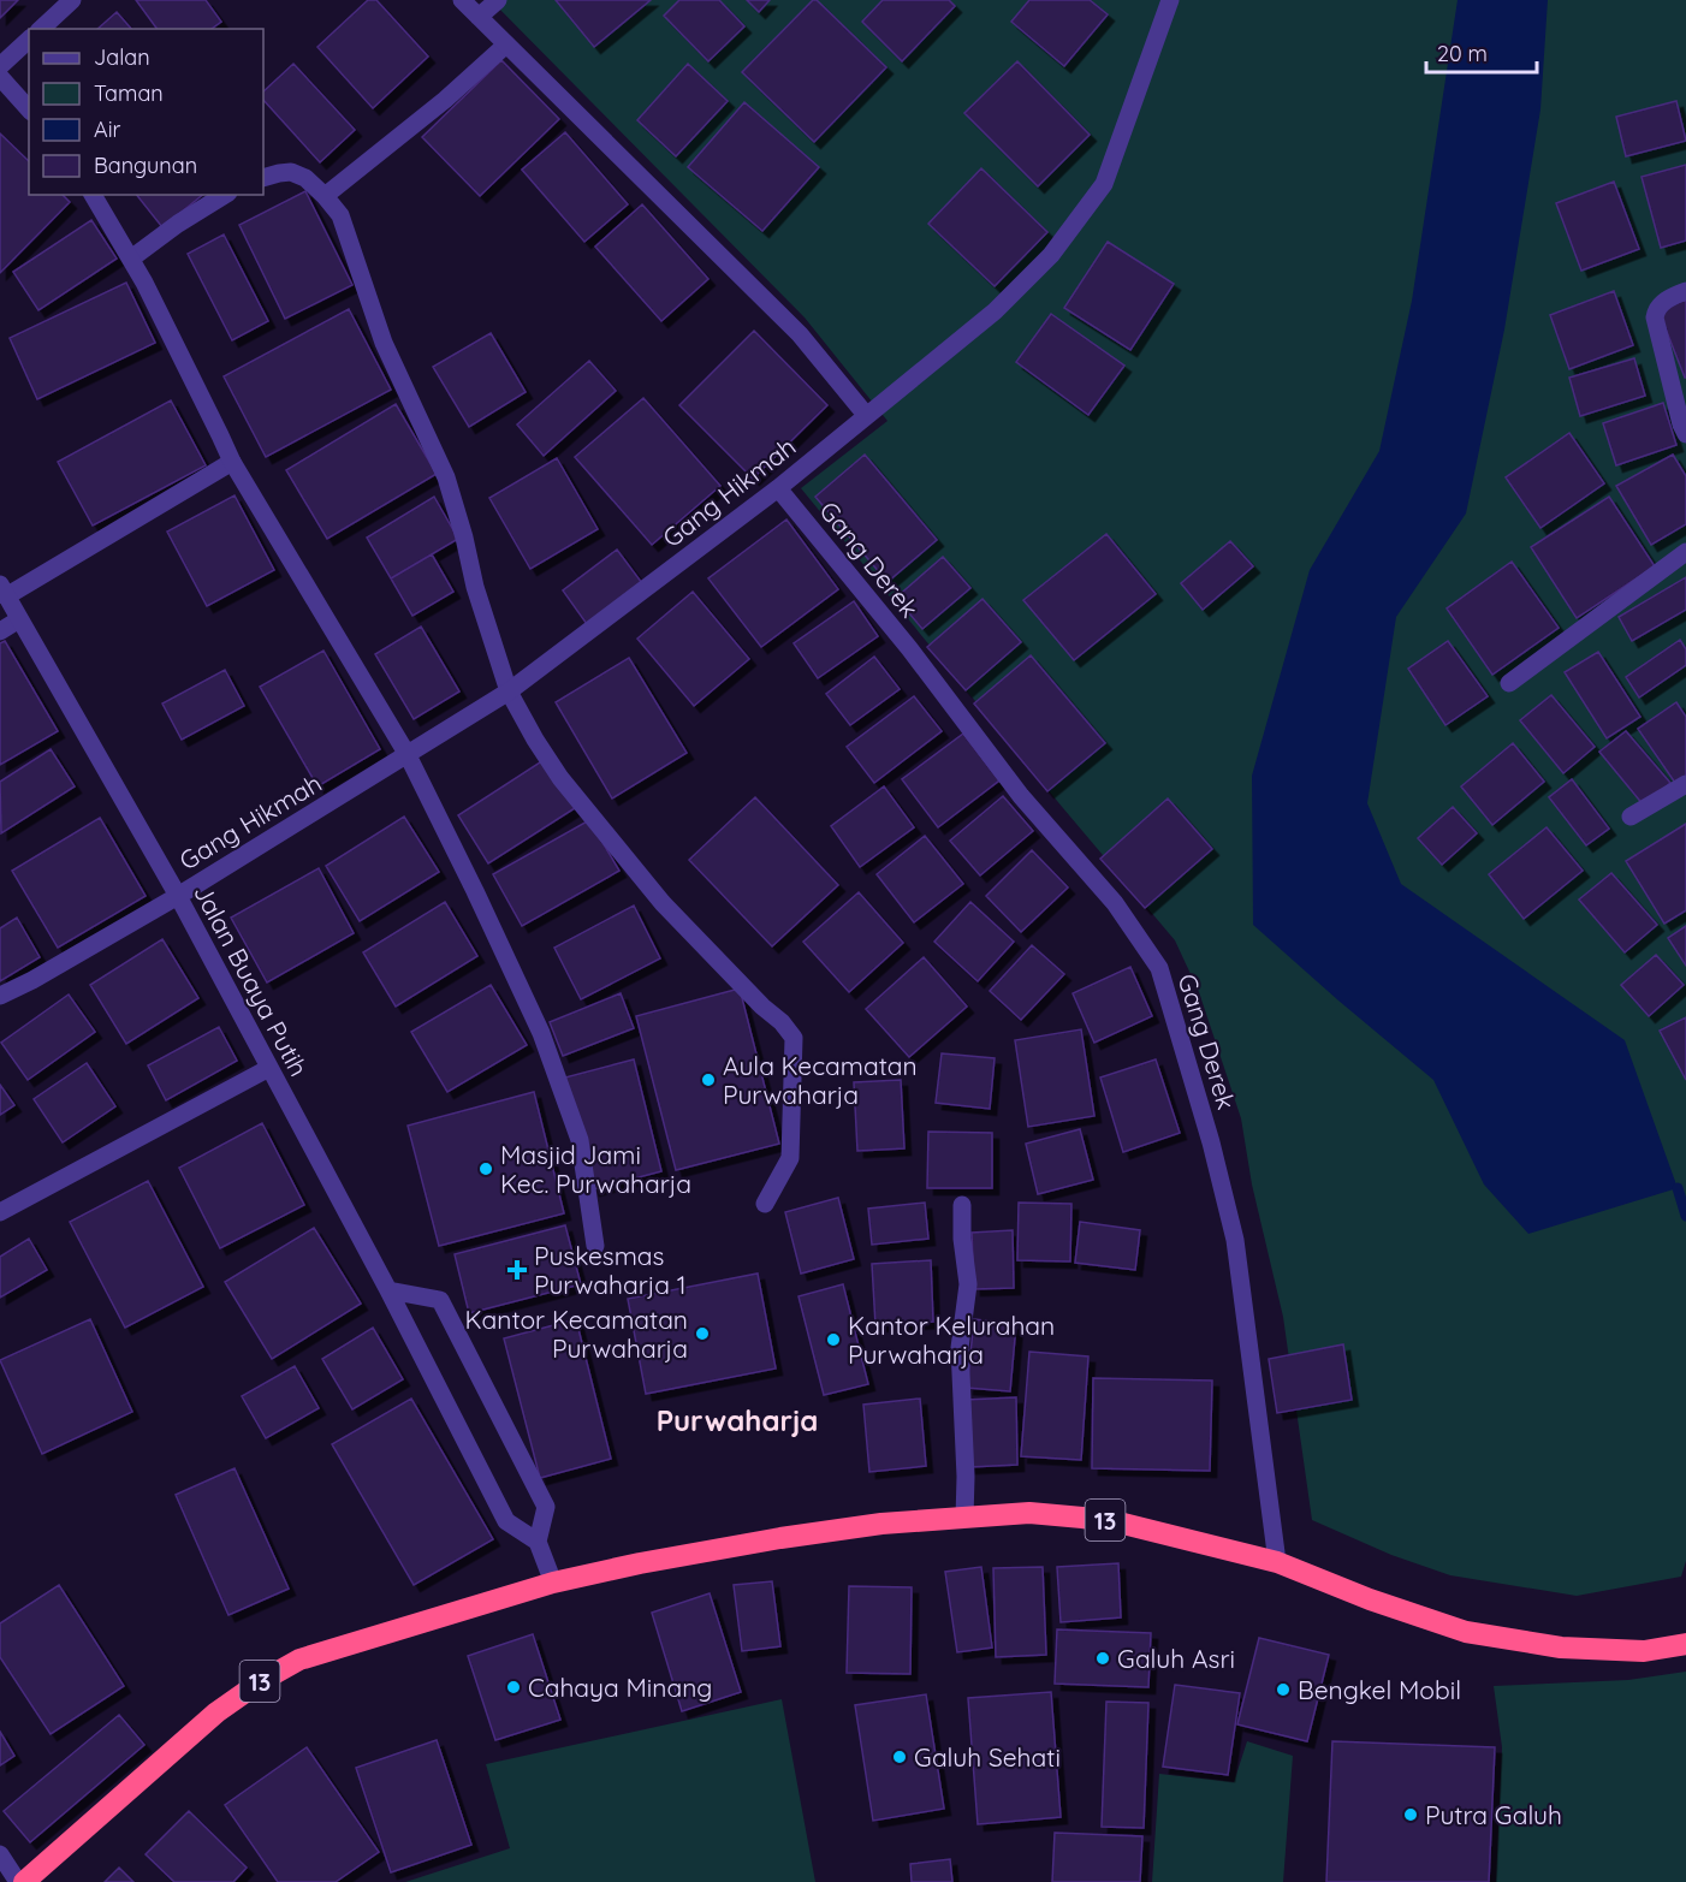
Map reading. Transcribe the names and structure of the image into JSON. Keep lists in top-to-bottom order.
{
  "streets": {
    "highway": ["13"],
    "street": ["Gang Hikmah", "Gang Derek", "Jalan Buaya Putih"]
  },
  "crossings": [
    ["Gang Hikmah", "Gang Derek"],
    ["Gang Hikmah", "Jalan Buaya Putih"],
    ["Gang Derek", "13"]
  ],
  "districts": ["Purwaharja"],
  "places": {
    "other": [
      "Aula Kecamatan Purwaharja",
      "Masjid Jami Kec. Purwaharja",
      "Kantor Kecamatan Purwaharja",
      "Kantor Kelurahan Purwaharja",
      "Galuh Asri",
      "Cahaya Minang",
      "Bengkel Mobil",
      "Galuh Sehati",
      "Putra Galuh"
    ],
    "health": ["Puskesmas Purwaharja 1"]
  },
  "legend": [
    "Jalan",
    "Taman",
    "Air",
    "Bangunan"
  ],
  "scale_bar": "20 m"
}
